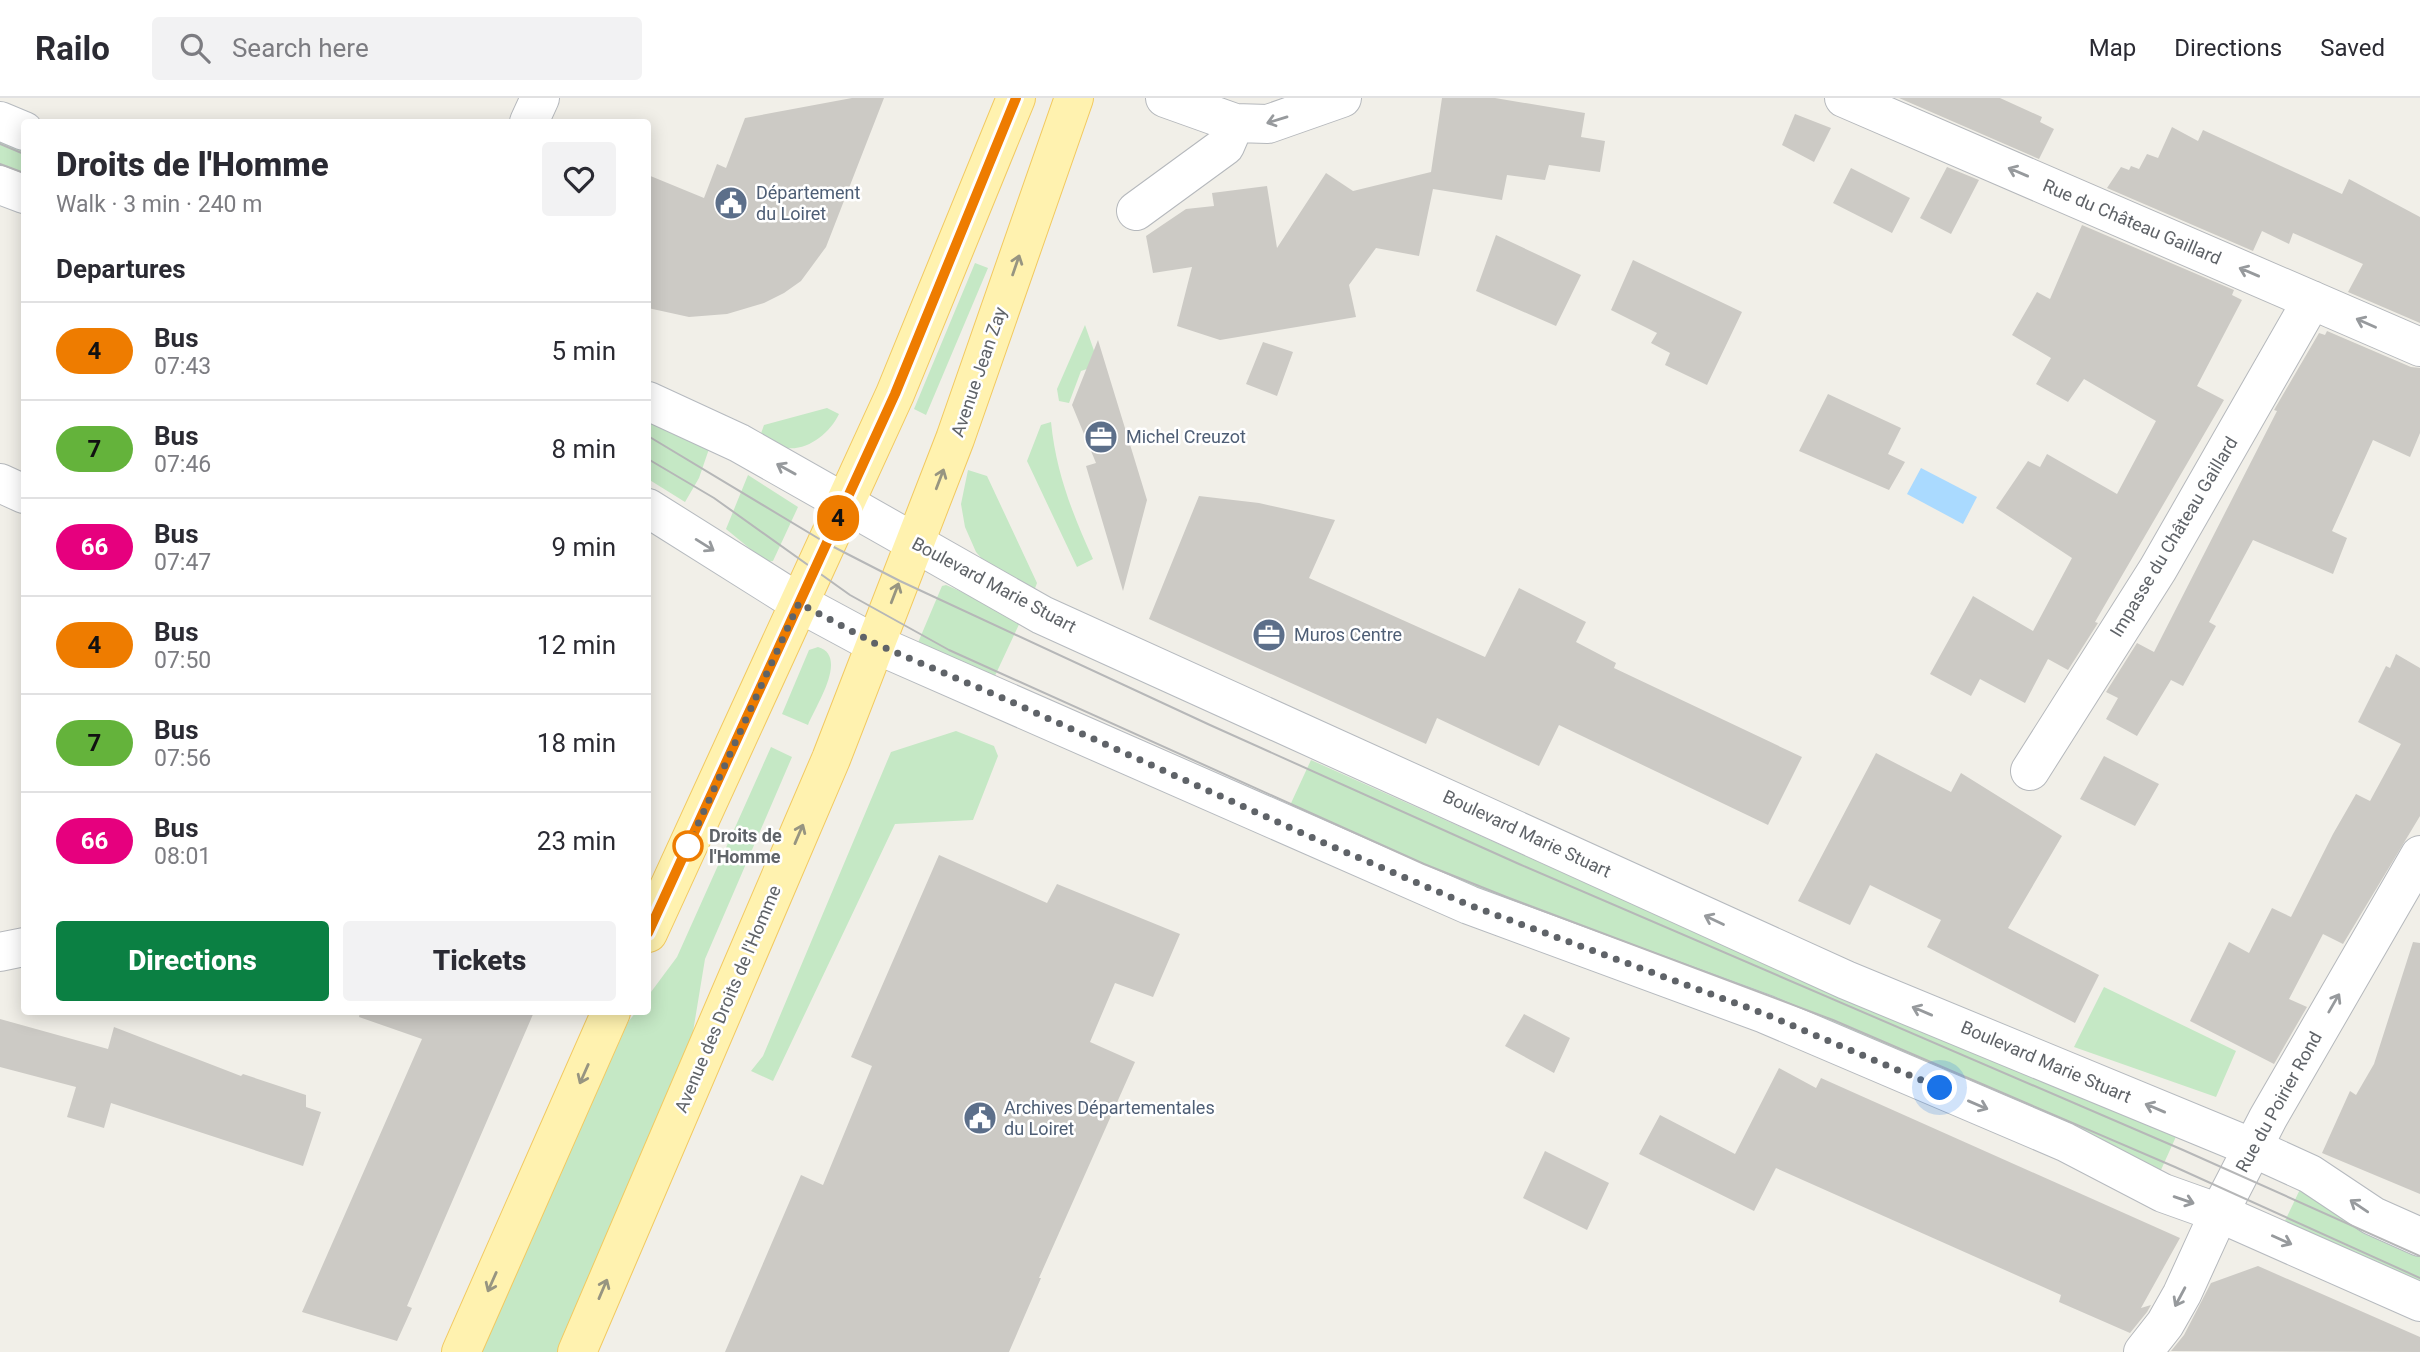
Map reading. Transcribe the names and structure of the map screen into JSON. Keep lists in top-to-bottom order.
{
  "streets": {
    "main road": [
      "Rue du Château Gaillard",
      "Avenue Jean Zay",
      "Impasse du Château Gaillard",
      "Boulevard Marie Stuart",
      "Avenue des Droits de l'Homme",
      "Rue du Poirier Rond"
    ]
  },
  "crossings": [
    ["Rue du Château Gaillard", "Impasse du Château Gaillard"],
    ["Avenue Jean Zay", "Boulevard Marie Stuart"],
    ["Avenue Jean Zay", "Avenue des Droits de l'Homme"],
    ["Boulevard Marie Stuart", "Rue du Poirier Rond"]
  ],
  "one_way": ["Rue du Château Gaillard"],
  "places": {
    "public building": ["Département du Loiret", "Archives Départementales du Loiret"],
    "office": ["Michel Creuzot", "Muros Centre"],
    "other": ["Droits de l'Homme"]
  },
  "lines": ["bus line 4"],
  "page": {
    "header": "Railo",
    "search": "Search here",
    "nav": ["Map", "Directions", "Saved"],
    "on_map": "4",
    "heading": [
      ["Droits de l'Homme", "Walk · 3 min · 240 m"],
      "Departures"
    ],
    "list": [
      {
        "mark": "4",
        "name": "Bus",
        "note": "07:43",
        "value": "5 min"
      },
      {
        "mark": "7",
        "name": "Bus",
        "note": "07:46",
        "value": "8 min"
      },
      {
        "mark": "66",
        "name": "Bus",
        "note": "07:47",
        "value": "9 min"
      },
      {
        "mark": "4",
        "name": "Bus",
        "note": "07:50",
        "value": "12 min"
      },
      {
        "mark": "7",
        "name": "Bus",
        "note": "07:56",
        "value": "18 min"
      },
      {
        "mark": "66",
        "name": "Bus",
        "note": "08:01",
        "value": "23 min"
      }
    ],
    "buttons": ["Directions", "Tickets"]
  }
}
